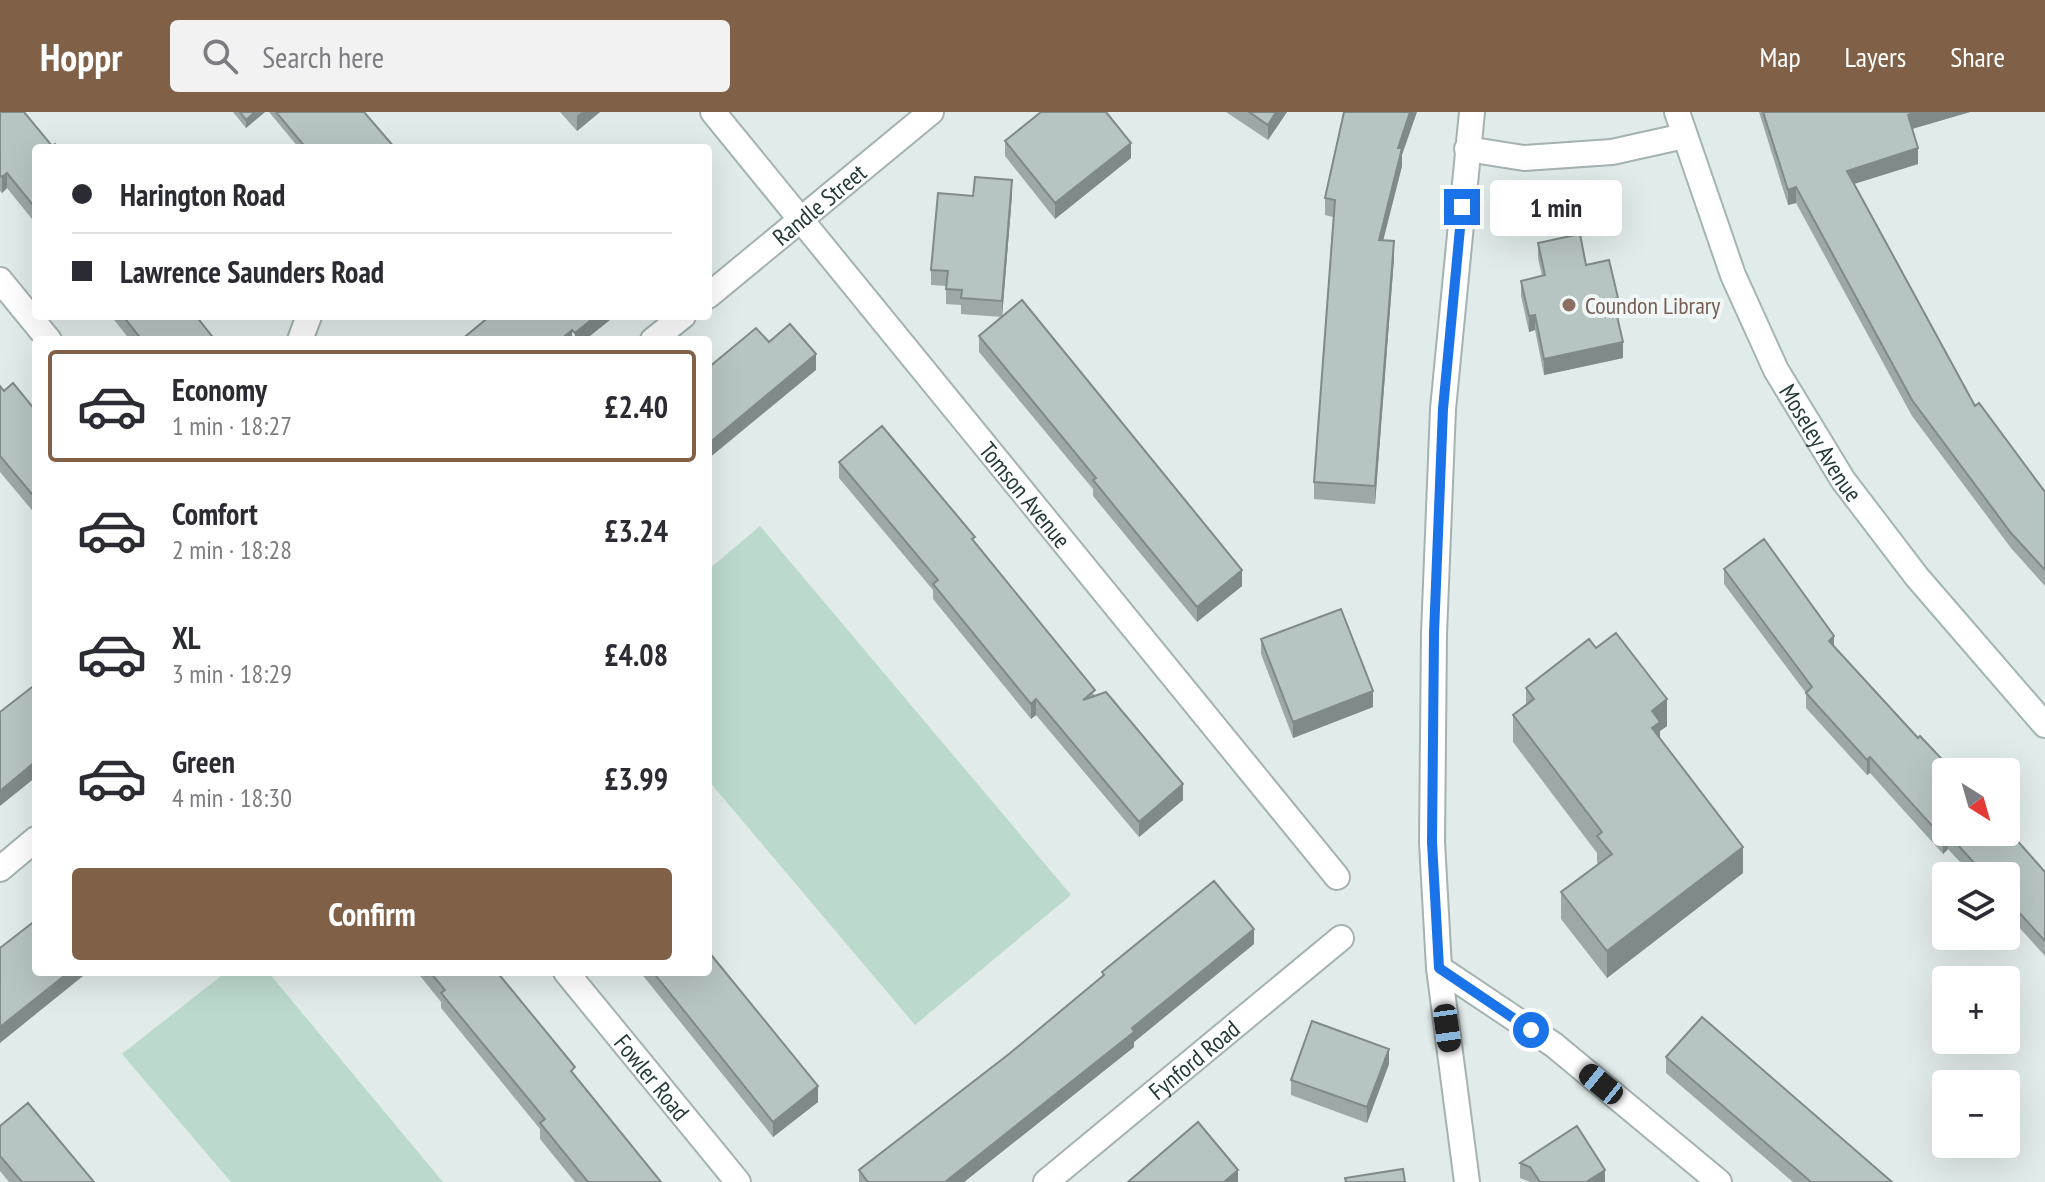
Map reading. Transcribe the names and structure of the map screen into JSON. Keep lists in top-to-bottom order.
{
  "streets": {
    "street": [
      "Randle Street",
      "Moseley Avenue",
      "Tomson Avenue",
      "Fynford Road",
      "Fowler Road"
    ]
  },
  "crossings": [
    ["Randle Street", "Tomson Avenue"]
  ],
  "places": ["Coundon Library"],
  "north": "bottom right",
  "page": {
    "header": "Hoppr",
    "search": "Search here",
    "nav": ["Map", "Layers", "Share"],
    "banner": ["Harington Road", "Lawrence Saunders Road"],
    "bubble": "1 min",
    "list": [
      {
        "name": "Economy",
        "note": "1 min · 18:27",
        "value": "£2.40"
      },
      {
        "name": "Comfort",
        "note": "2 min · 18:28",
        "value": "£3.24"
      },
      {
        "name": "XL",
        "note": "3 min · 18:29",
        "value": "£4.08"
      },
      {
        "name": "Green",
        "note": "4 min · 18:30",
        "value": "£3.99"
      }
    ],
    "map_buttons": ["+", "−"],
    "buttons": "Confirm"
  }
}
